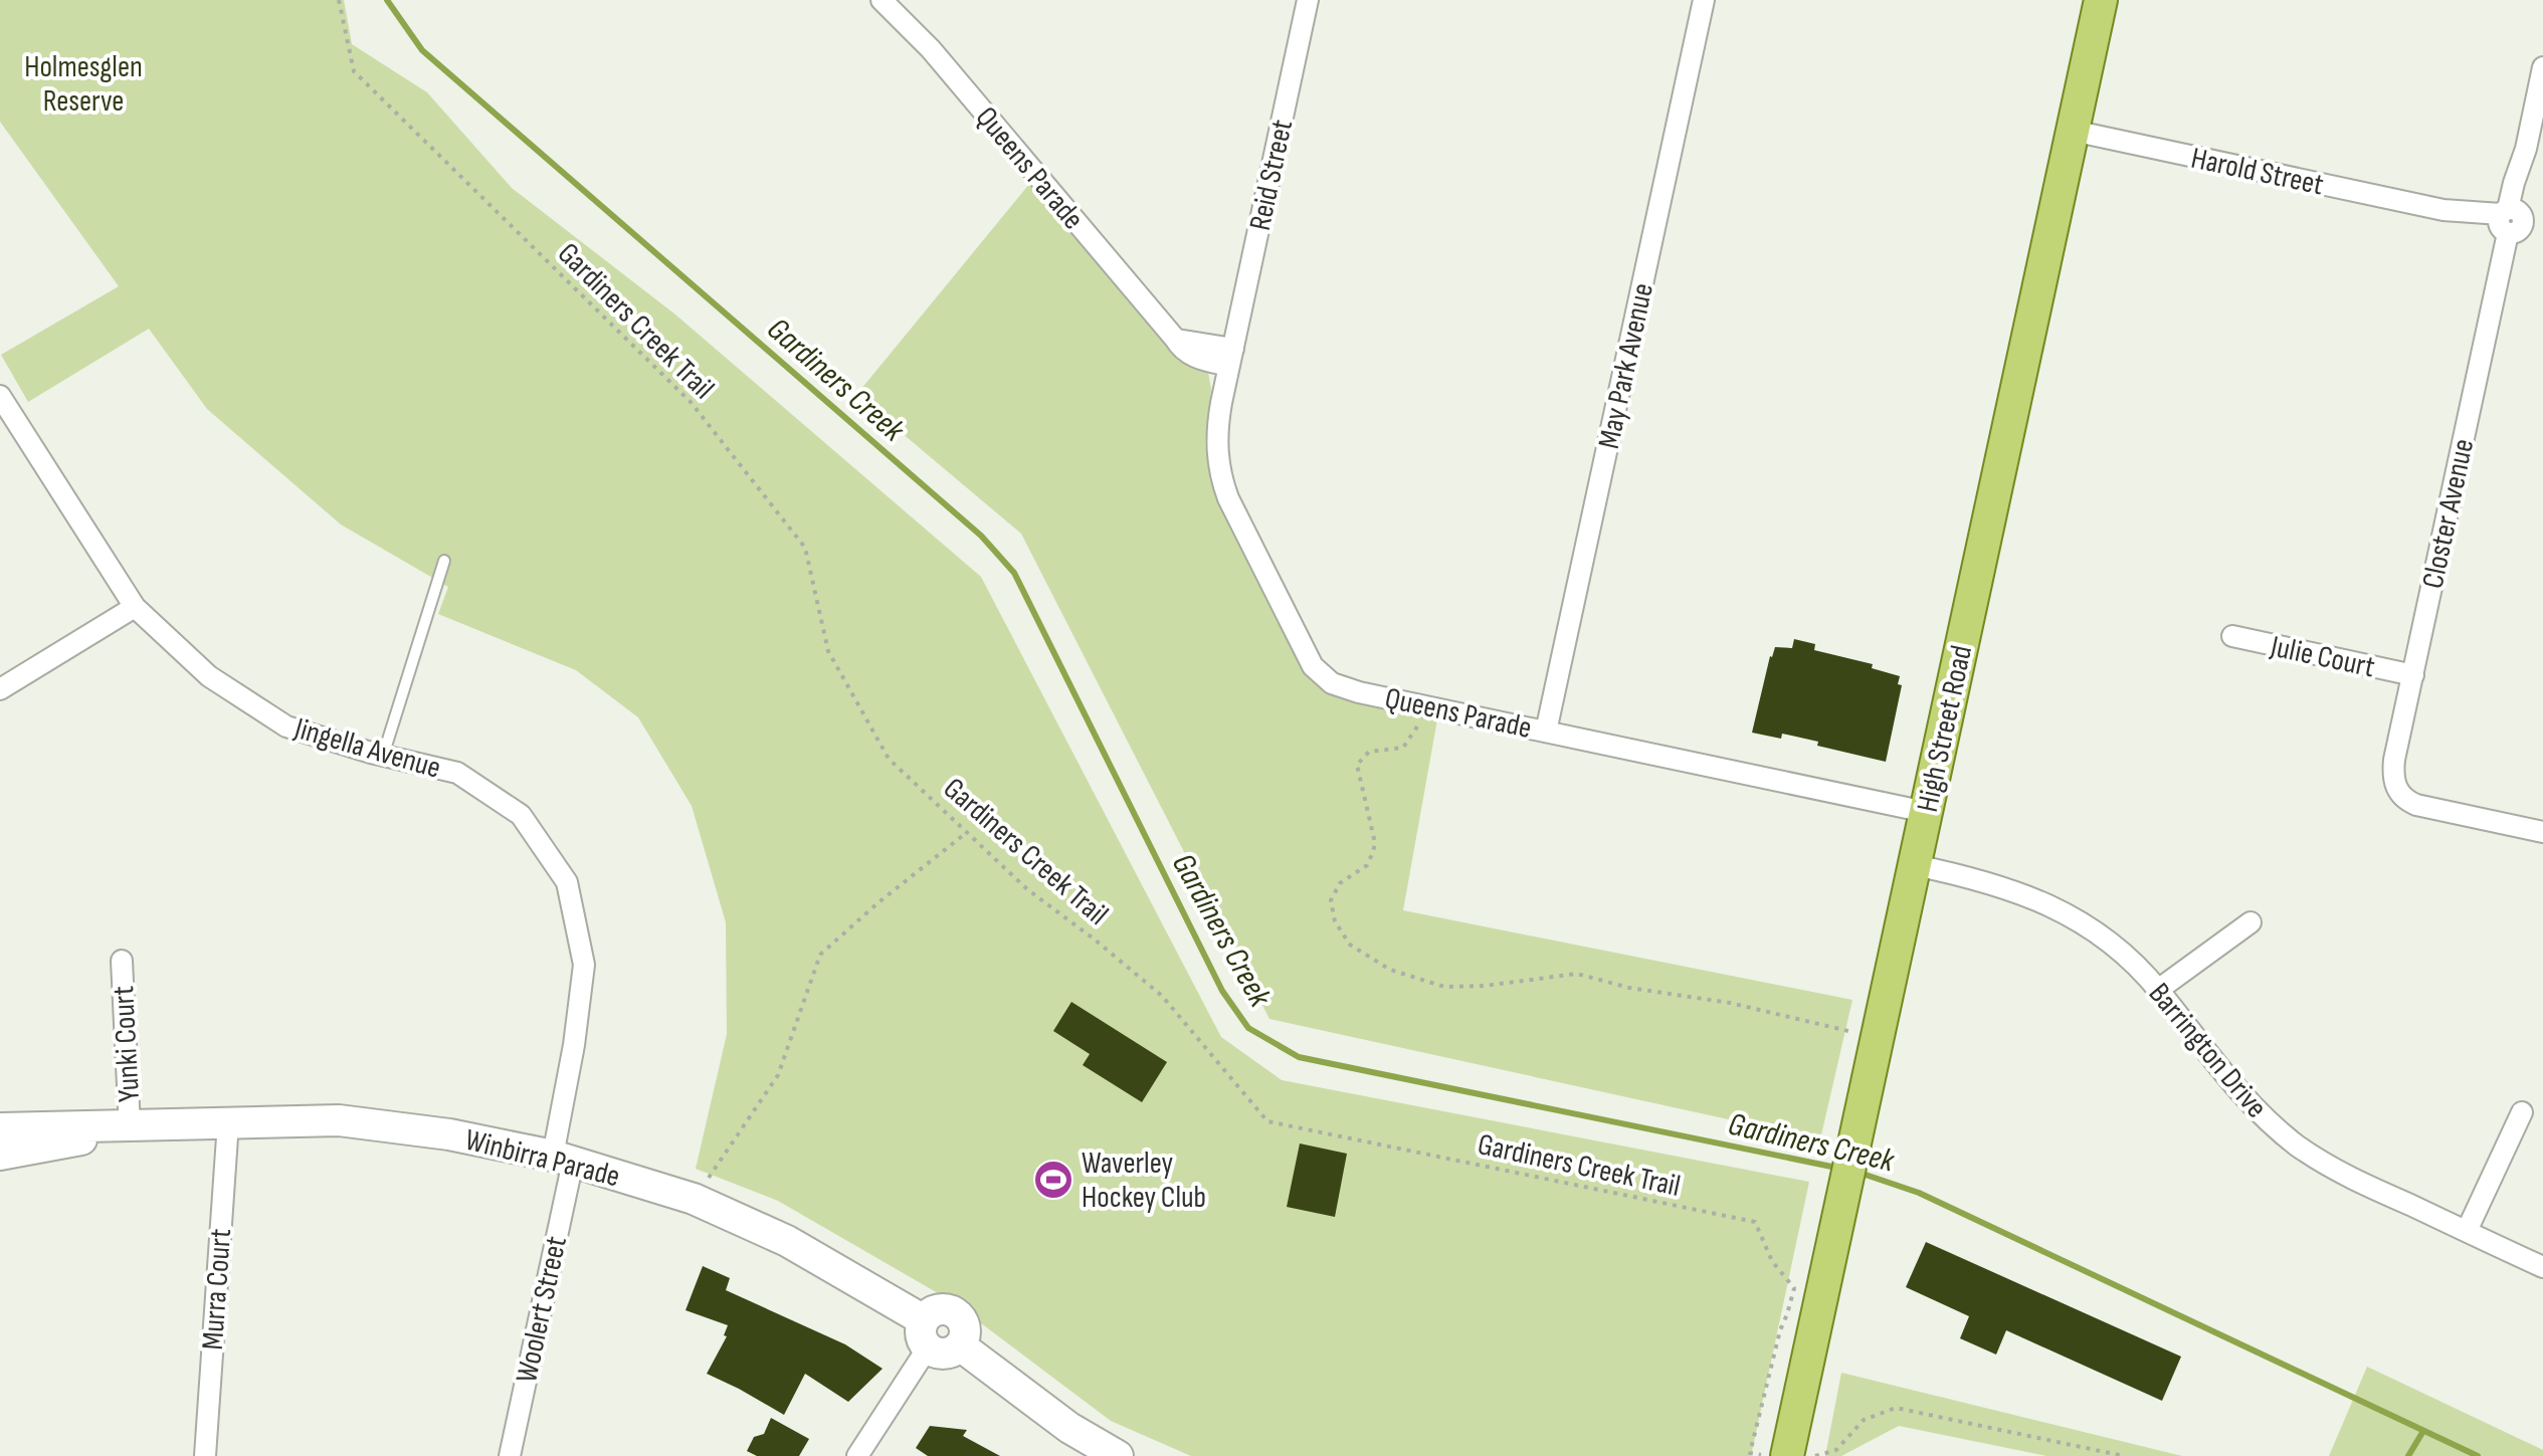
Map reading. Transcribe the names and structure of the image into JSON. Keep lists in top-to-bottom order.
{
  "streets": {
    "main road": ["High Street Road"],
    "street": [
      "Queens Parade",
      "Harold Street",
      "Reid Street",
      "May Park Avenue",
      "Closter Avenue",
      "Julie Court",
      "Jingella Avenue",
      "Yunki Court",
      "Barrington Drive",
      "Winbirra Parade",
      "Murra Court",
      "Woolert Street"
    ],
    "path": ["Gardiners Creek Trail"]
  },
  "crossings": [
    ["Queens Parade", "Reid Street"],
    ["Queens Parade", "May Park Avenue"],
    ["Queens Parade", "High Street Road"],
    ["Harold Street", "Closter Avenue"],
    ["Harold Street", "High Street Road"],
    ["Closter Avenue", "Julie Court"],
    ["High Street Road", "Barrington Drive"],
    ["Jingella Avenue", "Winbirra Parade"],
    ["Jingella Avenue", "Woolert Street"],
    ["Yunki Court", "Winbirra Parade"],
    ["Winbirra Parade", "Murra Court"],
    ["Winbirra Parade", "Woolert Street"]
  ],
  "water": ["Gardiners Creek"],
  "parks": ["Holmesglen Reserve"],
  "places": {
    "sports": ["Waverley Hockey Club"]
  }
}
